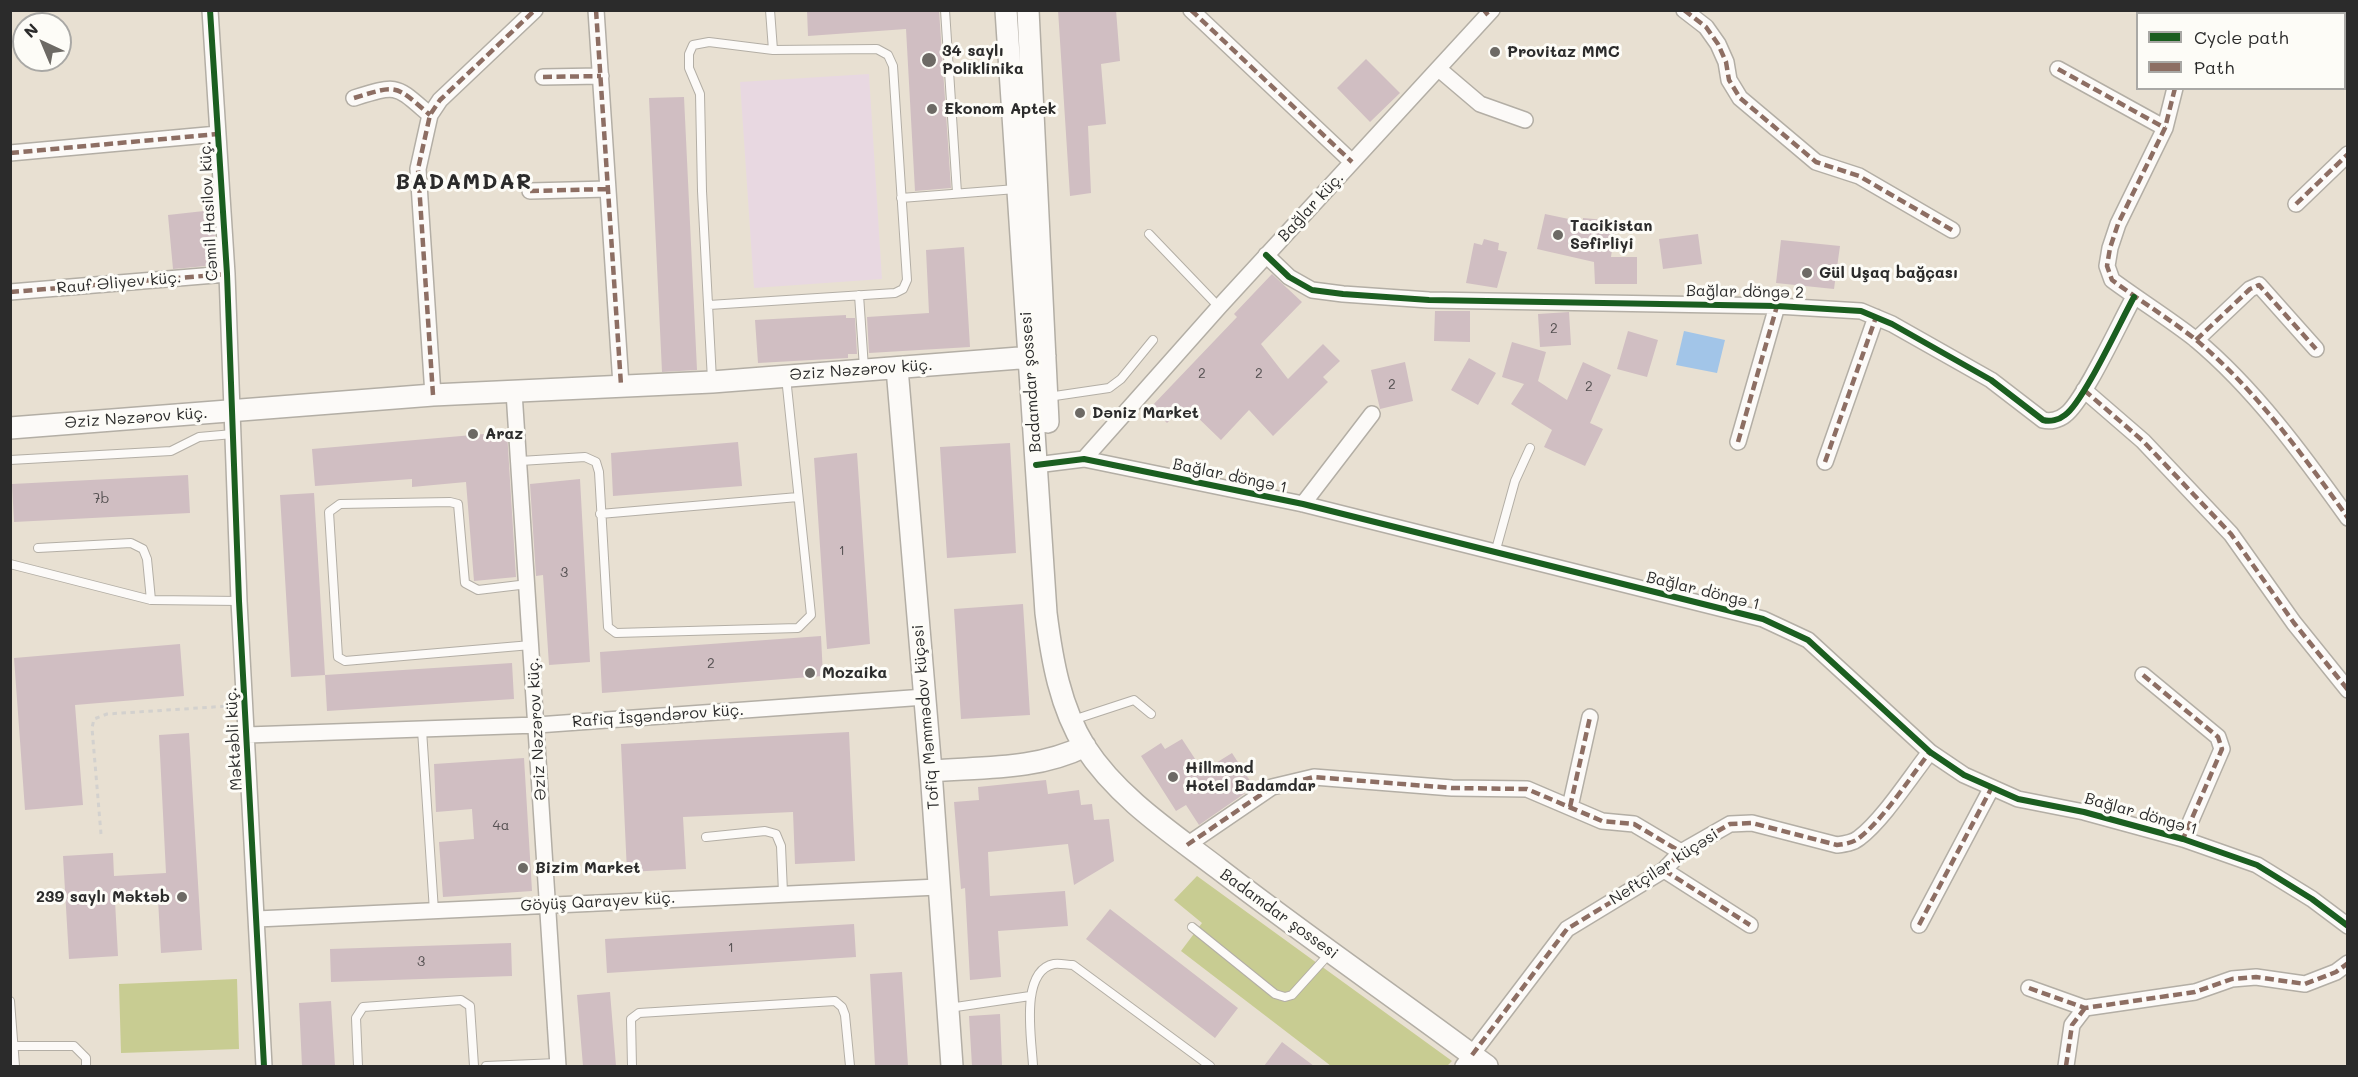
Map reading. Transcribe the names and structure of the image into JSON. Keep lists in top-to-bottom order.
{
  "streets": {
    "main road": ["Əziz Nəzərov küç.", "Badamdar şossesi", "Tofiq Məmmədov küçəsi"],
    "street": [
      "Bağlar küç.",
      "Cəmil Hasilov küç.",
      "Rauf Əliyev küç.",
      "Bağlar döngə 2",
      "Bağlar döngə 1",
      "Rafiq İsgəndərov küç.",
      "Məktəbli küç.",
      "Neftçilər küçəsi",
      "Göyüş Qarayev küç."
    ]
  },
  "crossings": [
    ["Bağlar küç.", "Bağlar döngə 2"],
    ["Bağlar küç.", "Bağlar döngə 1"],
    ["Cəmil Hasilov küç.", "Rauf Əliyev küç."],
    ["Cəmil Hasilov küç.", "Əziz Nəzərov küç."],
    ["Cəmil Hasilov küç.", "Məktəbli küç."],
    ["Əziz Nəzərov küç.", "Badamdar şossesi"],
    ["Əziz Nəzərov küç.", "Rafiq İsgəndərov küç."],
    ["Əziz Nəzərov küç.", "Tofiq Məmmədov küçəsi"],
    ["Əziz Nəzərov küç.", "Məktəbli küç."],
    ["Əziz Nəzərov küç.", "Göyüş Qarayev küç."],
    ["Badamdar şossesi", "Bağlar döngə 1"],
    ["Badamdar şossesi", "Neftçilər küçəsi"],
    ["Bağlar döngə 1", "Neftçilər küçəsi"],
    ["Rafiq İsgəndərov küç.", "Tofiq Məmmədov küçəsi"],
    ["Rafiq İsgəndərov küç.", "Məktəbli küç."],
    ["Tofiq Məmmədov küçəsi", "Göyüş Qarayev küç."],
    ["Məktəbli küç.", "Göyüş Qarayev küç."]
  ],
  "districts": ["BADAMDAR"],
  "places": [
    "Provitaz MMC",
    "34 saylı Poliklinika",
    "Ekonom Aptek",
    "Tacikistan Səfirliyi",
    "Gül Uşaq bağçası",
    "Dəniz Market",
    "Araz",
    "Mozaika",
    "Hillmond Hotel Badamdar",
    "Bizim Market",
    "239 saylı Məktəb"
  ],
  "house_numbers": [
    "2",
    "2",
    "2",
    "2",
    "2",
    "7b",
    "1",
    "3",
    "2",
    "4a",
    "1",
    "3"
  ],
  "legend": ["Cycle path", "Path"],
  "north": "top left"
}
